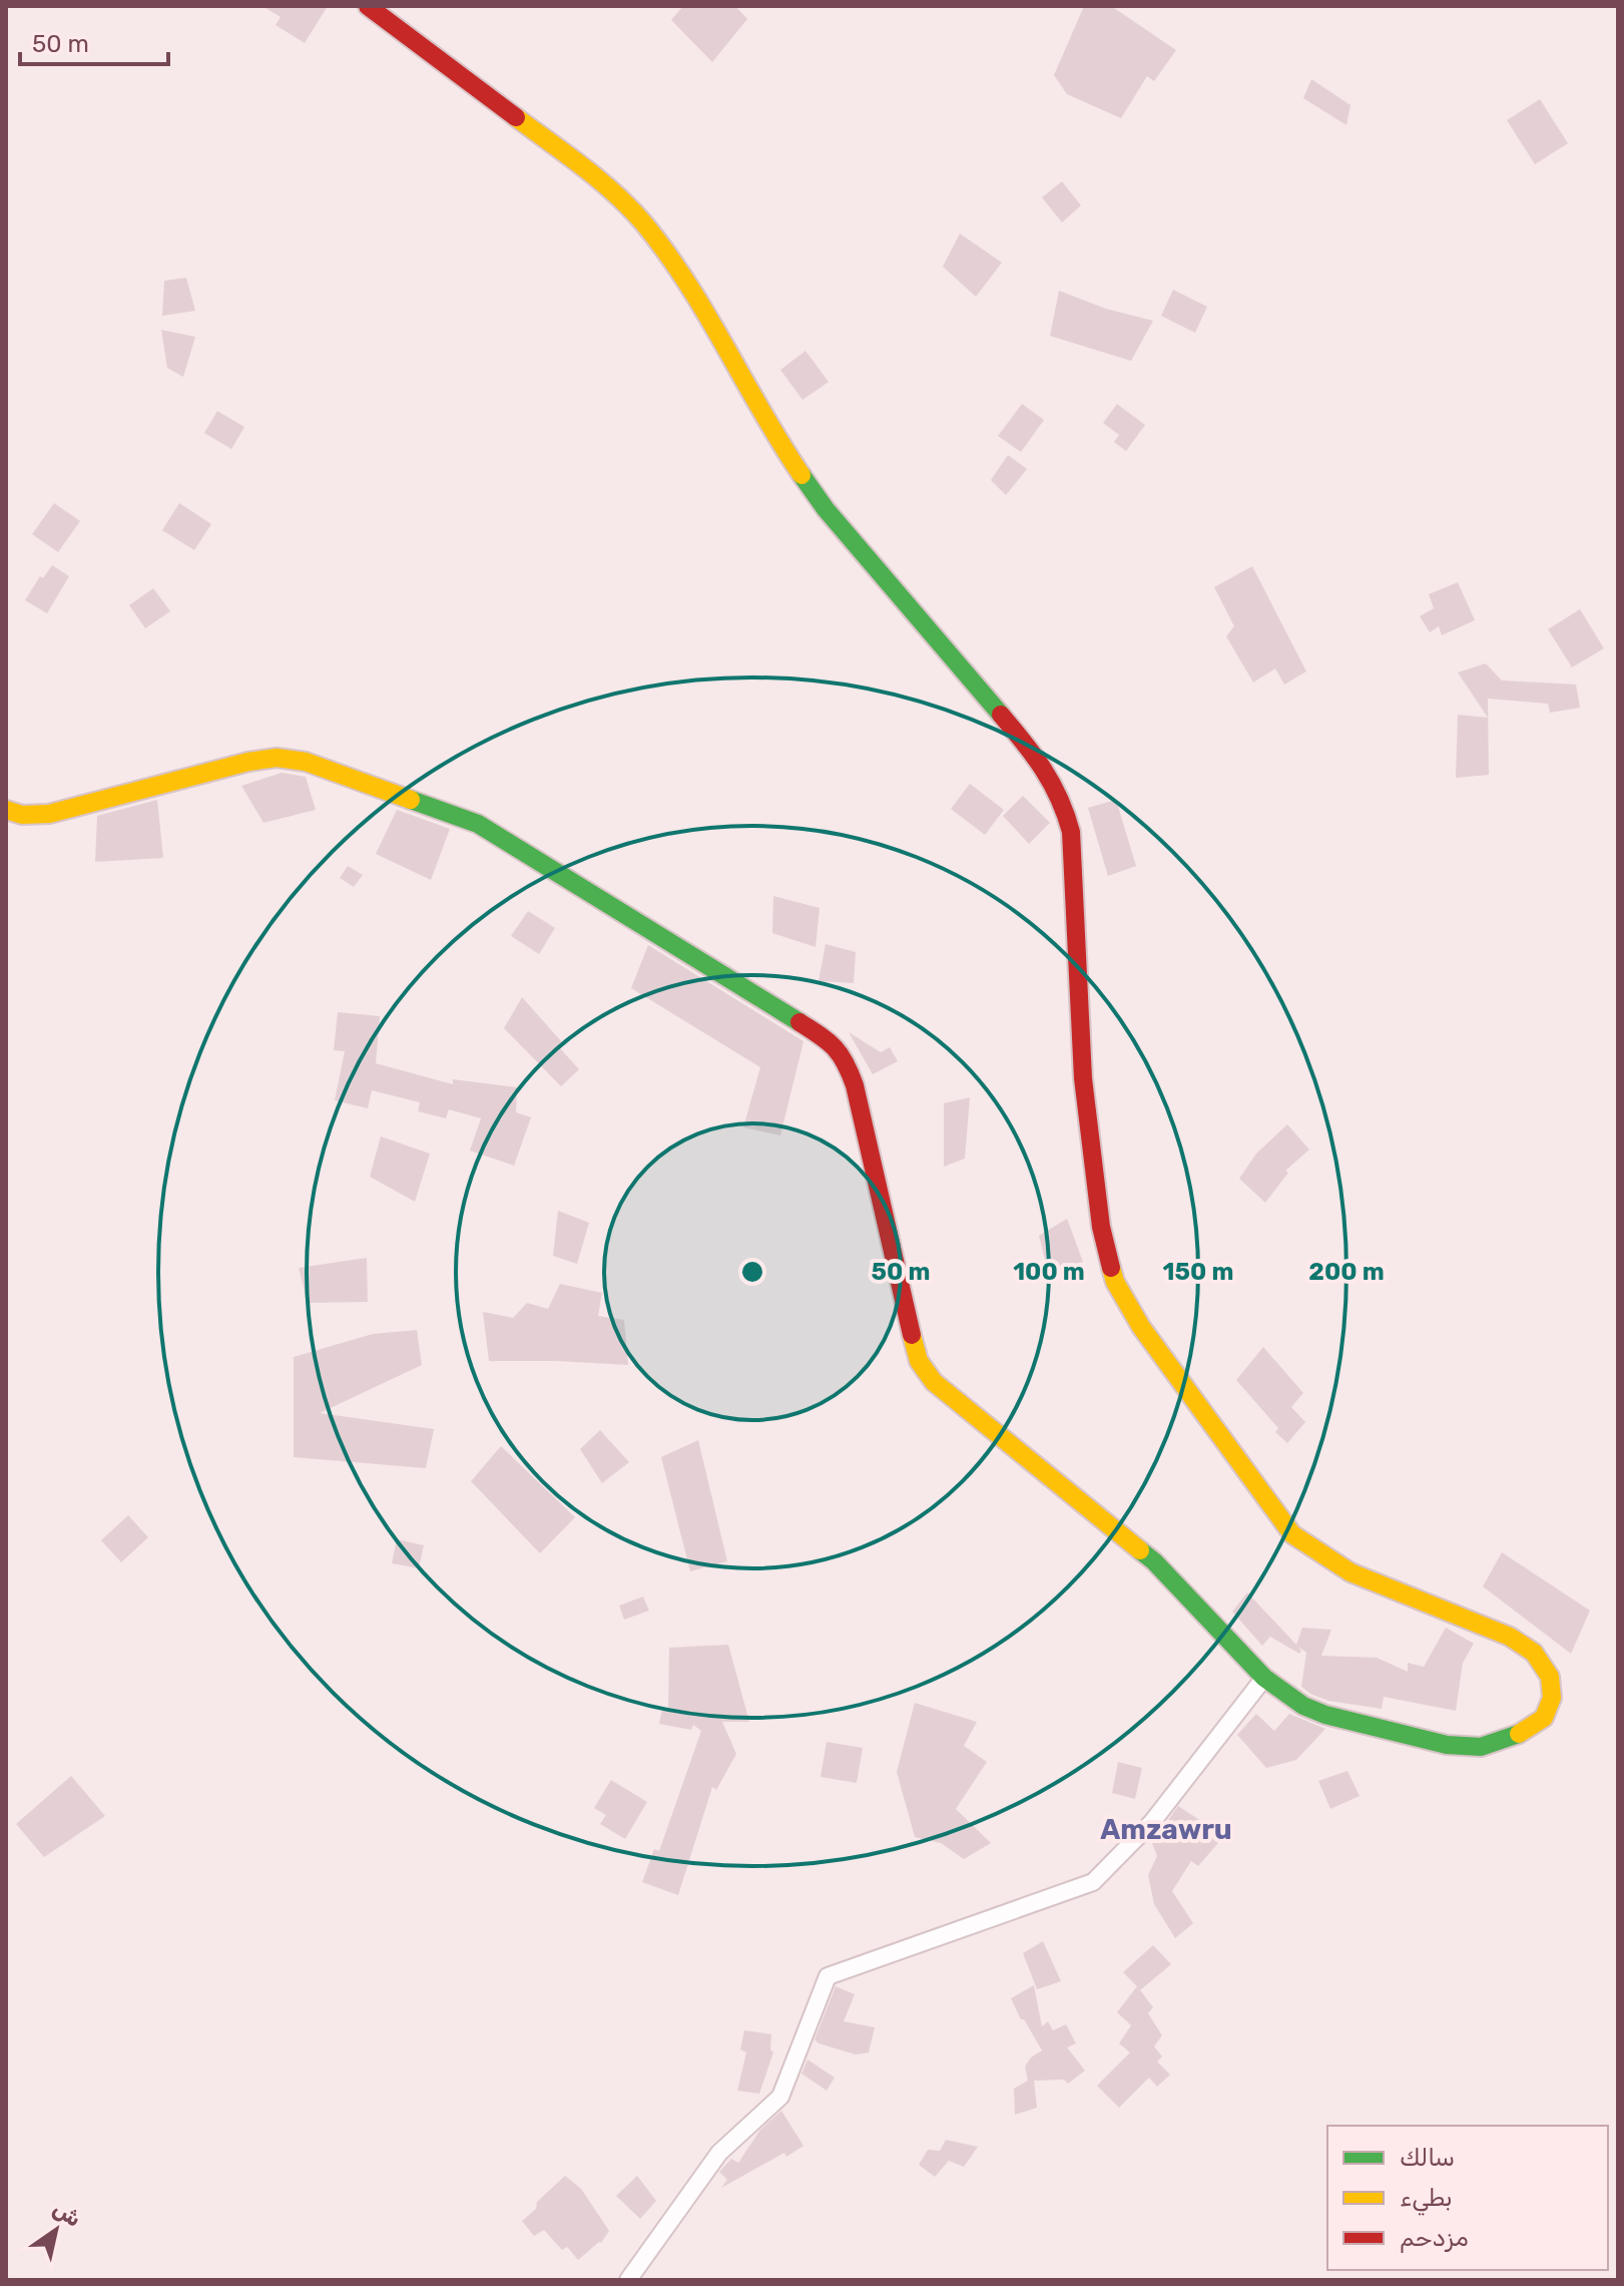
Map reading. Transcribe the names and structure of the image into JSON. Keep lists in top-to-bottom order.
{
  "districts": ["Amzawru"],
  "legend": ["سالك", "بطيء", "مزدحم"],
  "scale_bar": "50 m",
  "north": "top right",
  "rings": [
    "50 m",
    "100 m",
    "150 m",
    "200 m"
  ]
}
